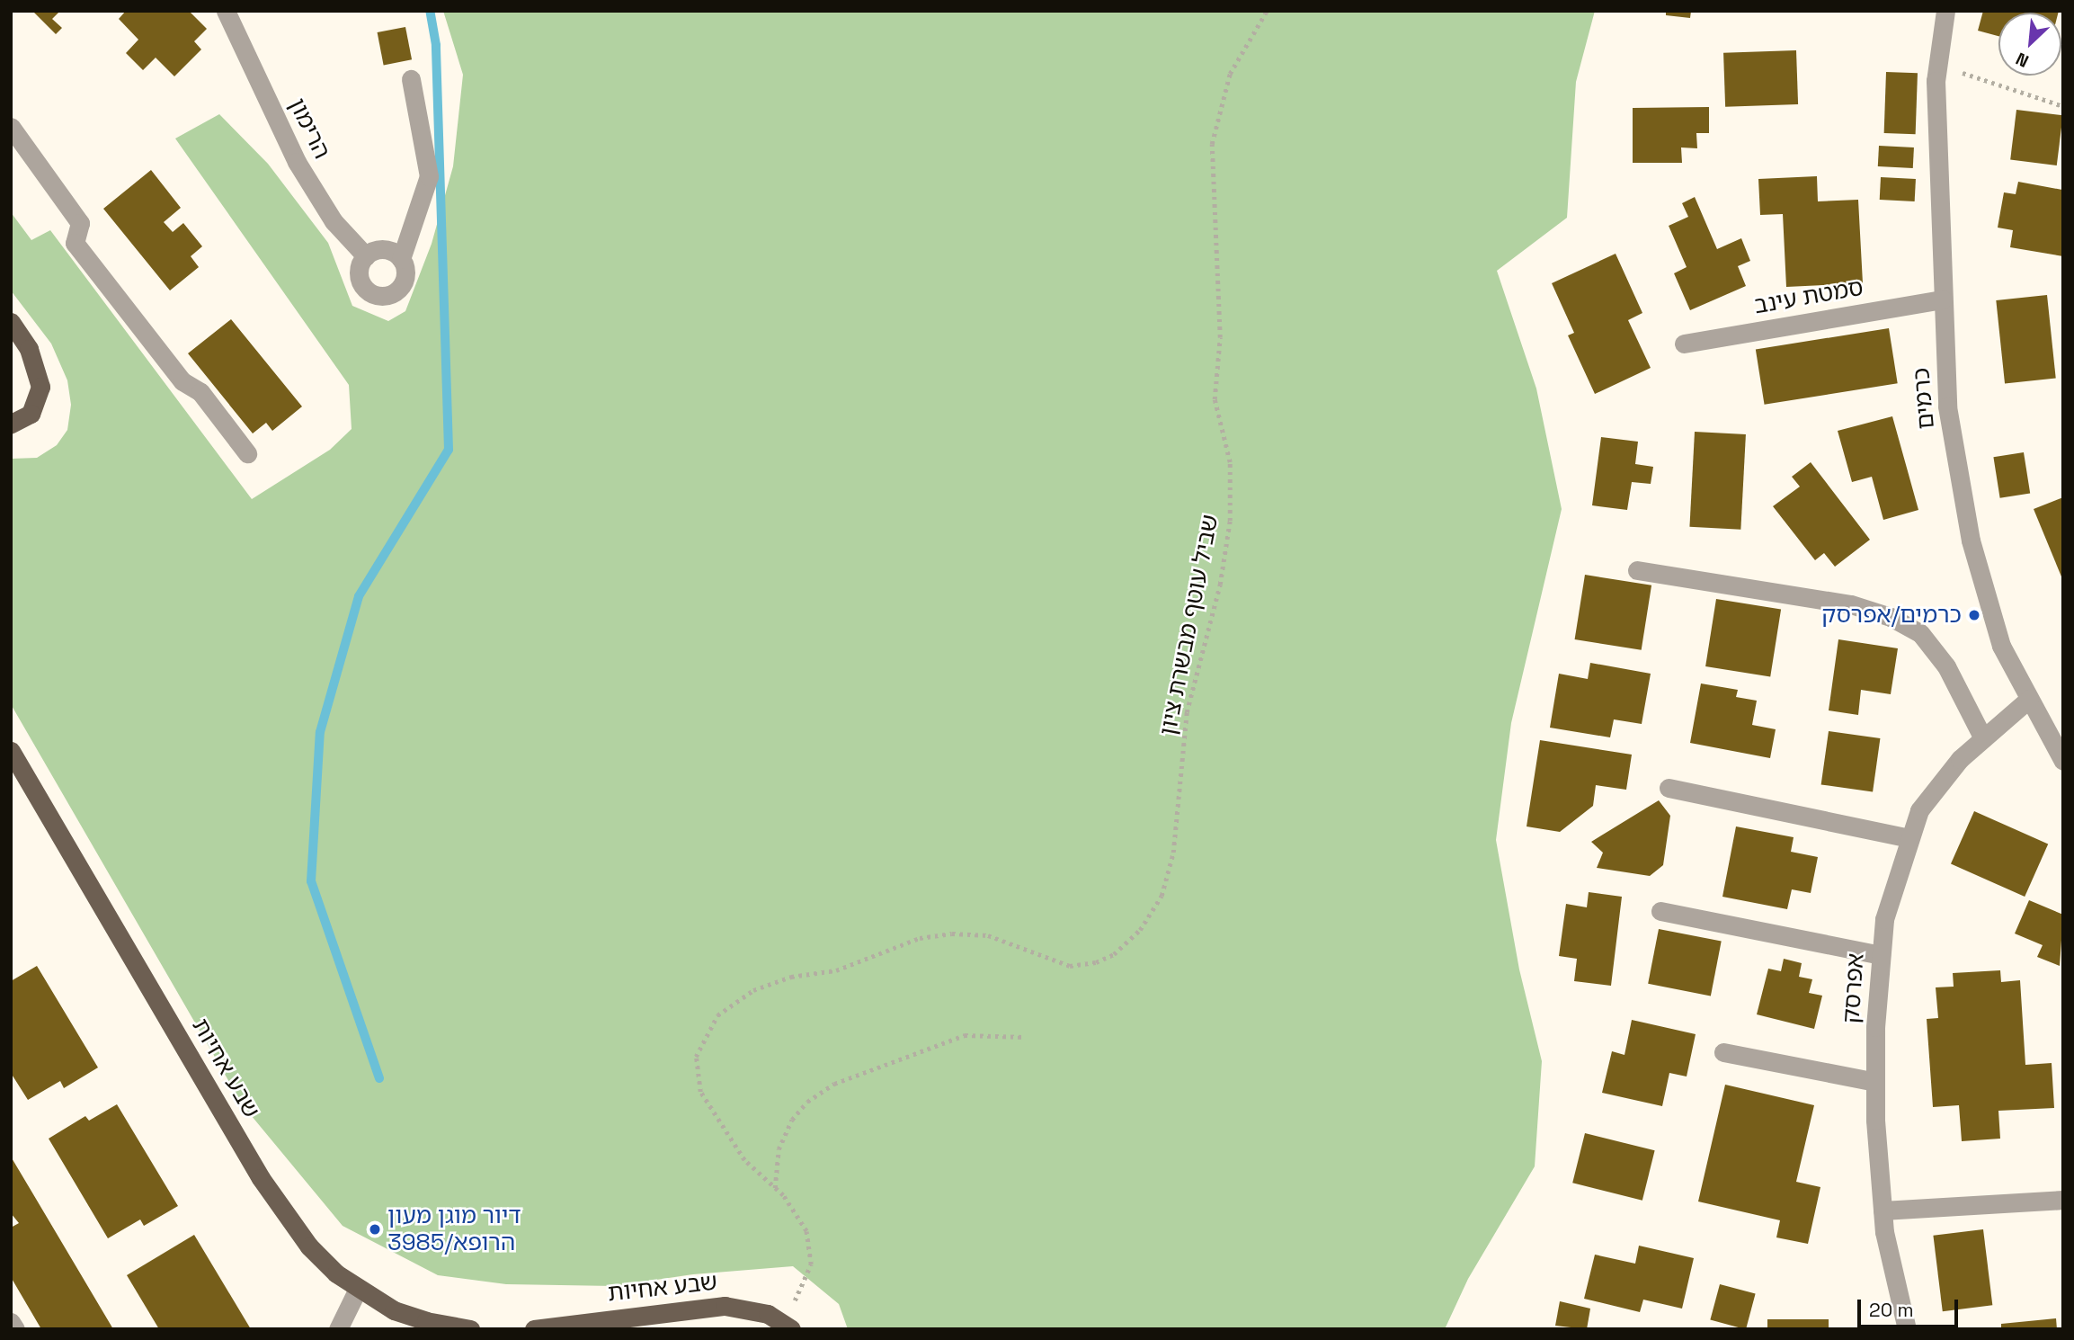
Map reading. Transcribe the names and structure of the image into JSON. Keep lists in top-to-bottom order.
{
  "streets": {
    "main road": ["שבע אחיות"],
    "street": [
      "הרימון",
      "סמטת עינב",
      "כרמים",
      "אפרסק"
    ],
    "path": ["שביל עוטף מבשרת ציון"]
  },
  "crossings": [
    ["סמטת עינב", "כרמים"],
    ["כרמים", "אפרסק"],
    ["שביל עוטף מבשרת ציון", "שבע אחיות"]
  ],
  "places": ["כרמים/אפרסק", "דיור מוגן מעון הרופא/3985"],
  "scale_bar": "20 m",
  "north": "bottom left"
}
